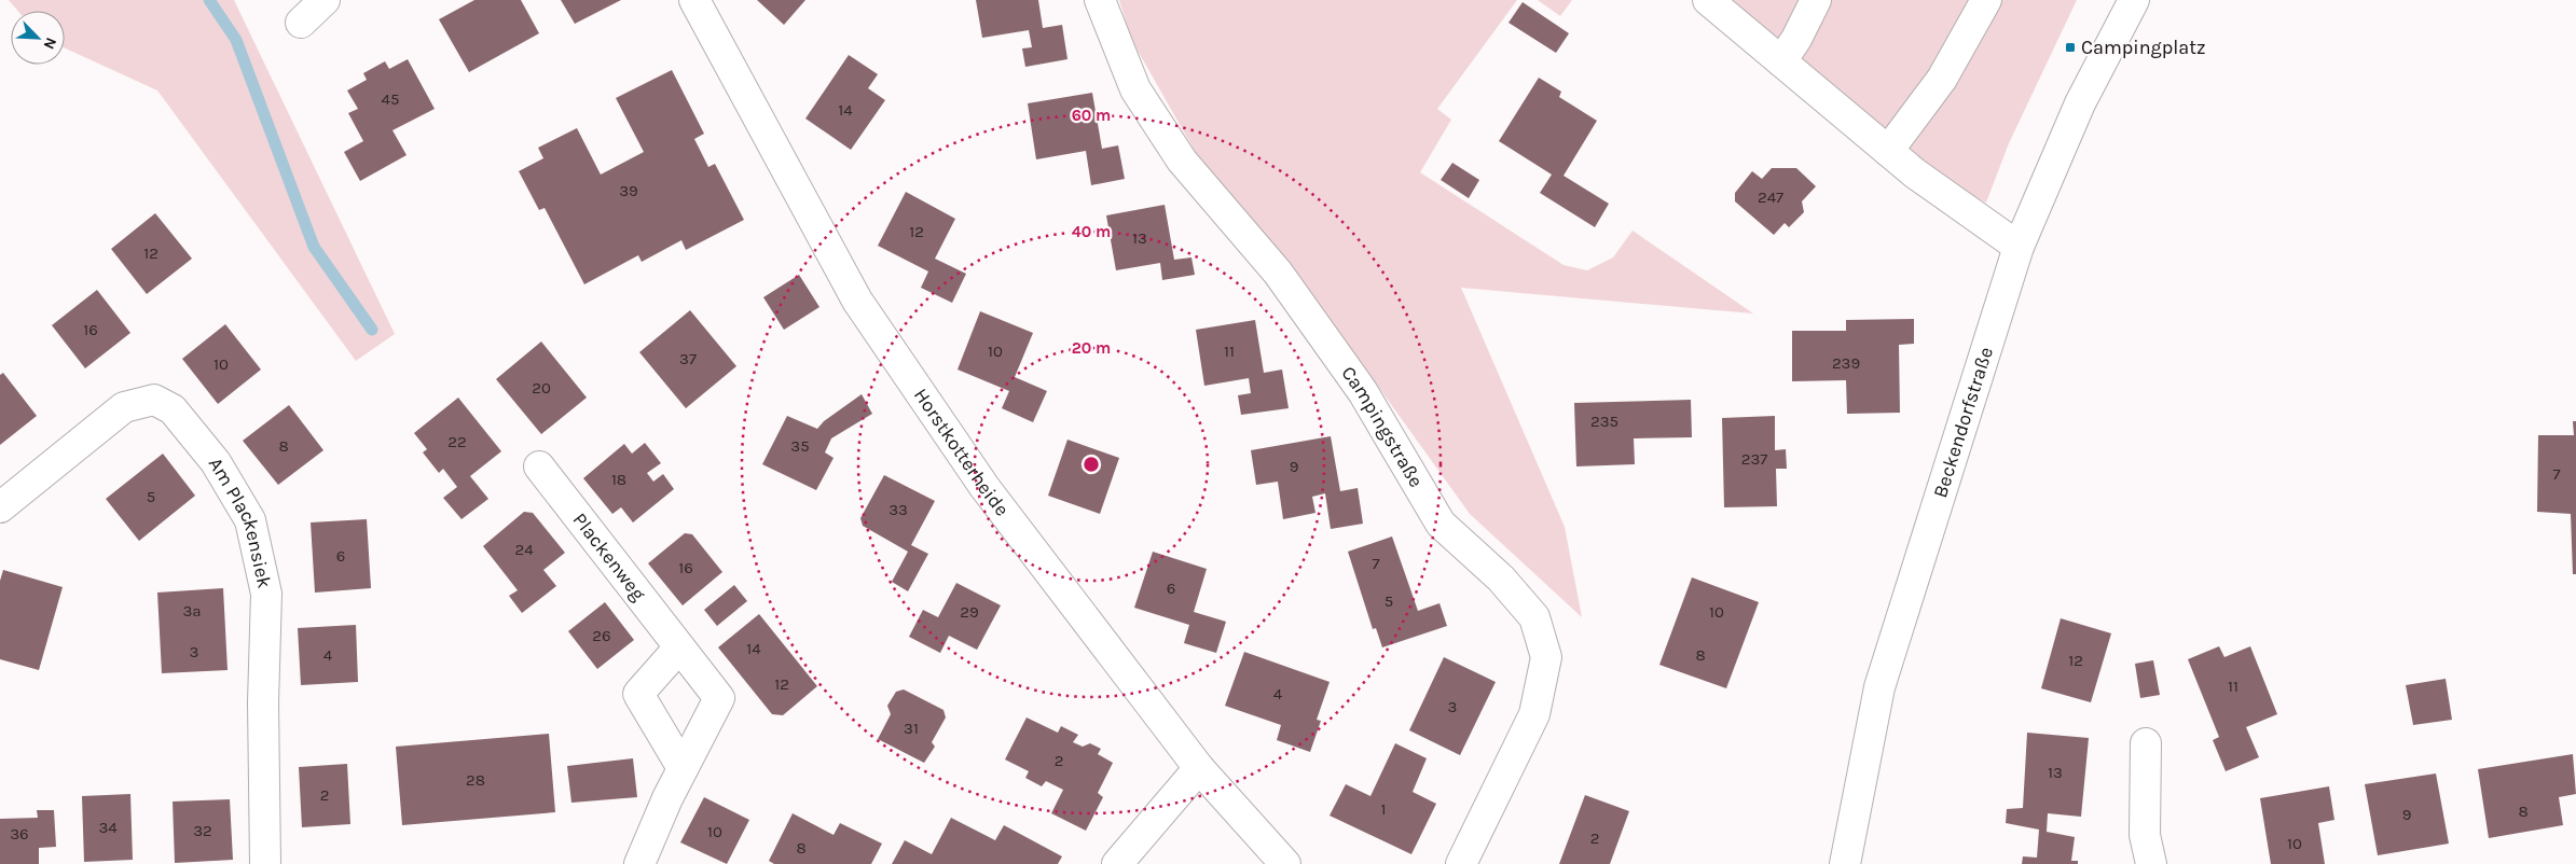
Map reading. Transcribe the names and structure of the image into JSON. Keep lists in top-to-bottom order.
{
  "streets": {
    "street": [
      "Beckendorfstraße",
      "Campingstraße",
      "Horstkotterheide",
      "Am Plackensiek",
      "Plackenweg"
    ]
  },
  "places": {
    "transit": ["Campingplatz"]
  },
  "house_numbers": [
    "45",
    "14",
    "39",
    "247",
    "12",
    "13",
    "12",
    "16",
    "10",
    "11",
    "37",
    "239",
    "10",
    "20",
    "235",
    "22",
    "8",
    "35",
    "237",
    "9",
    "7",
    "18",
    "5",
    "33",
    "24",
    "6",
    "7",
    "16",
    "6",
    "5",
    "3a",
    "29",
    "10",
    "26",
    "14",
    "3",
    "4",
    "8",
    "12",
    "12",
    "11",
    "4",
    "3",
    "31",
    "2",
    "13",
    "28",
    "2",
    "1",
    "8",
    "9",
    "34",
    "32",
    "10",
    "36",
    "2",
    "10",
    "8"
  ],
  "north": "bottom right",
  "rings": ["60 m", "40 m", "20 m"]
}
